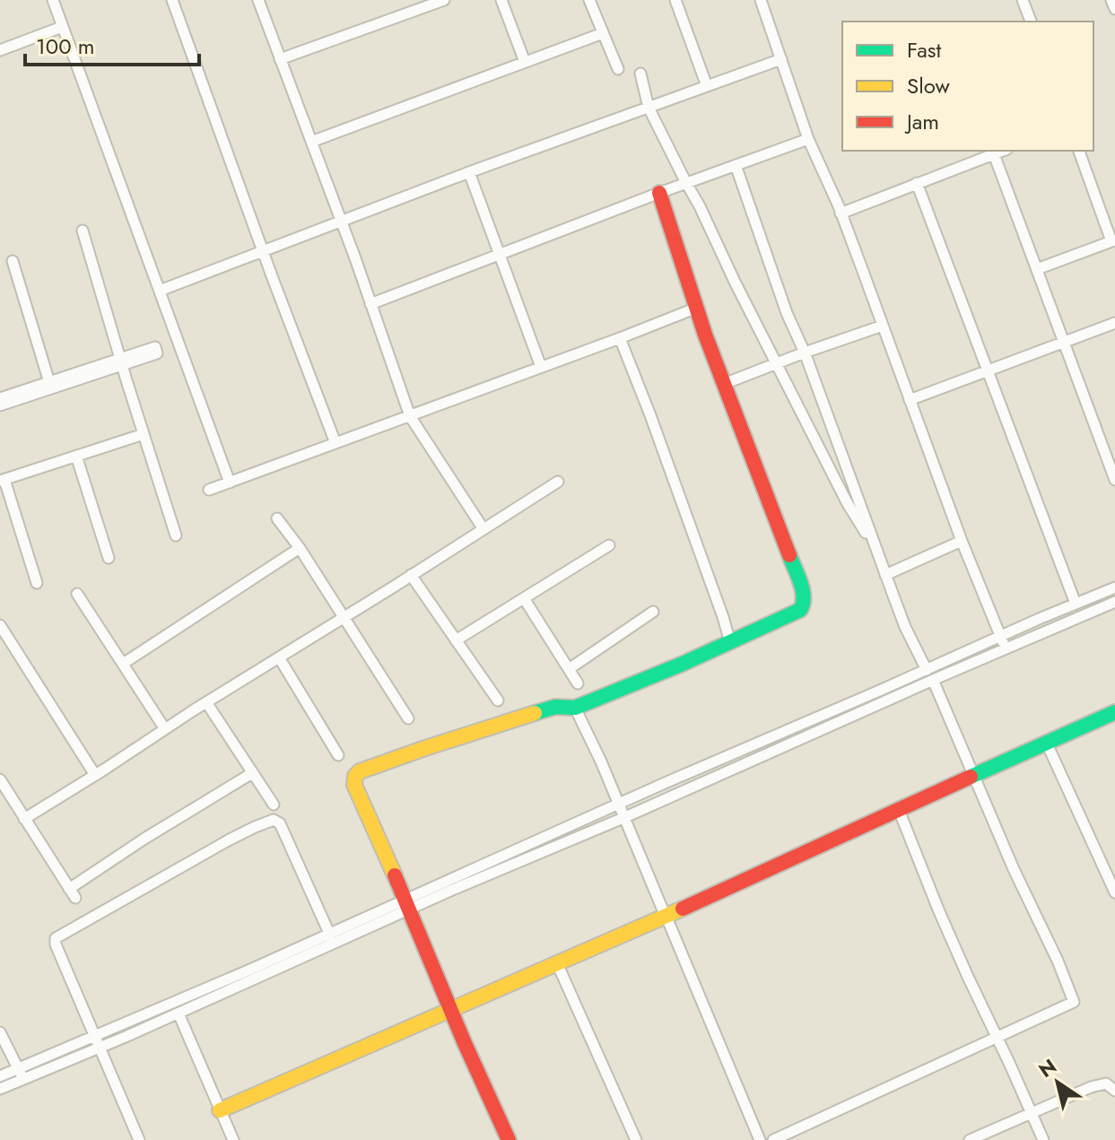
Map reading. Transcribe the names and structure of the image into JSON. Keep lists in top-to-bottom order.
{
  "legend": ["Fast", "Slow", "Jam"],
  "scale_bar": "100 m",
  "north": "top left"
}
